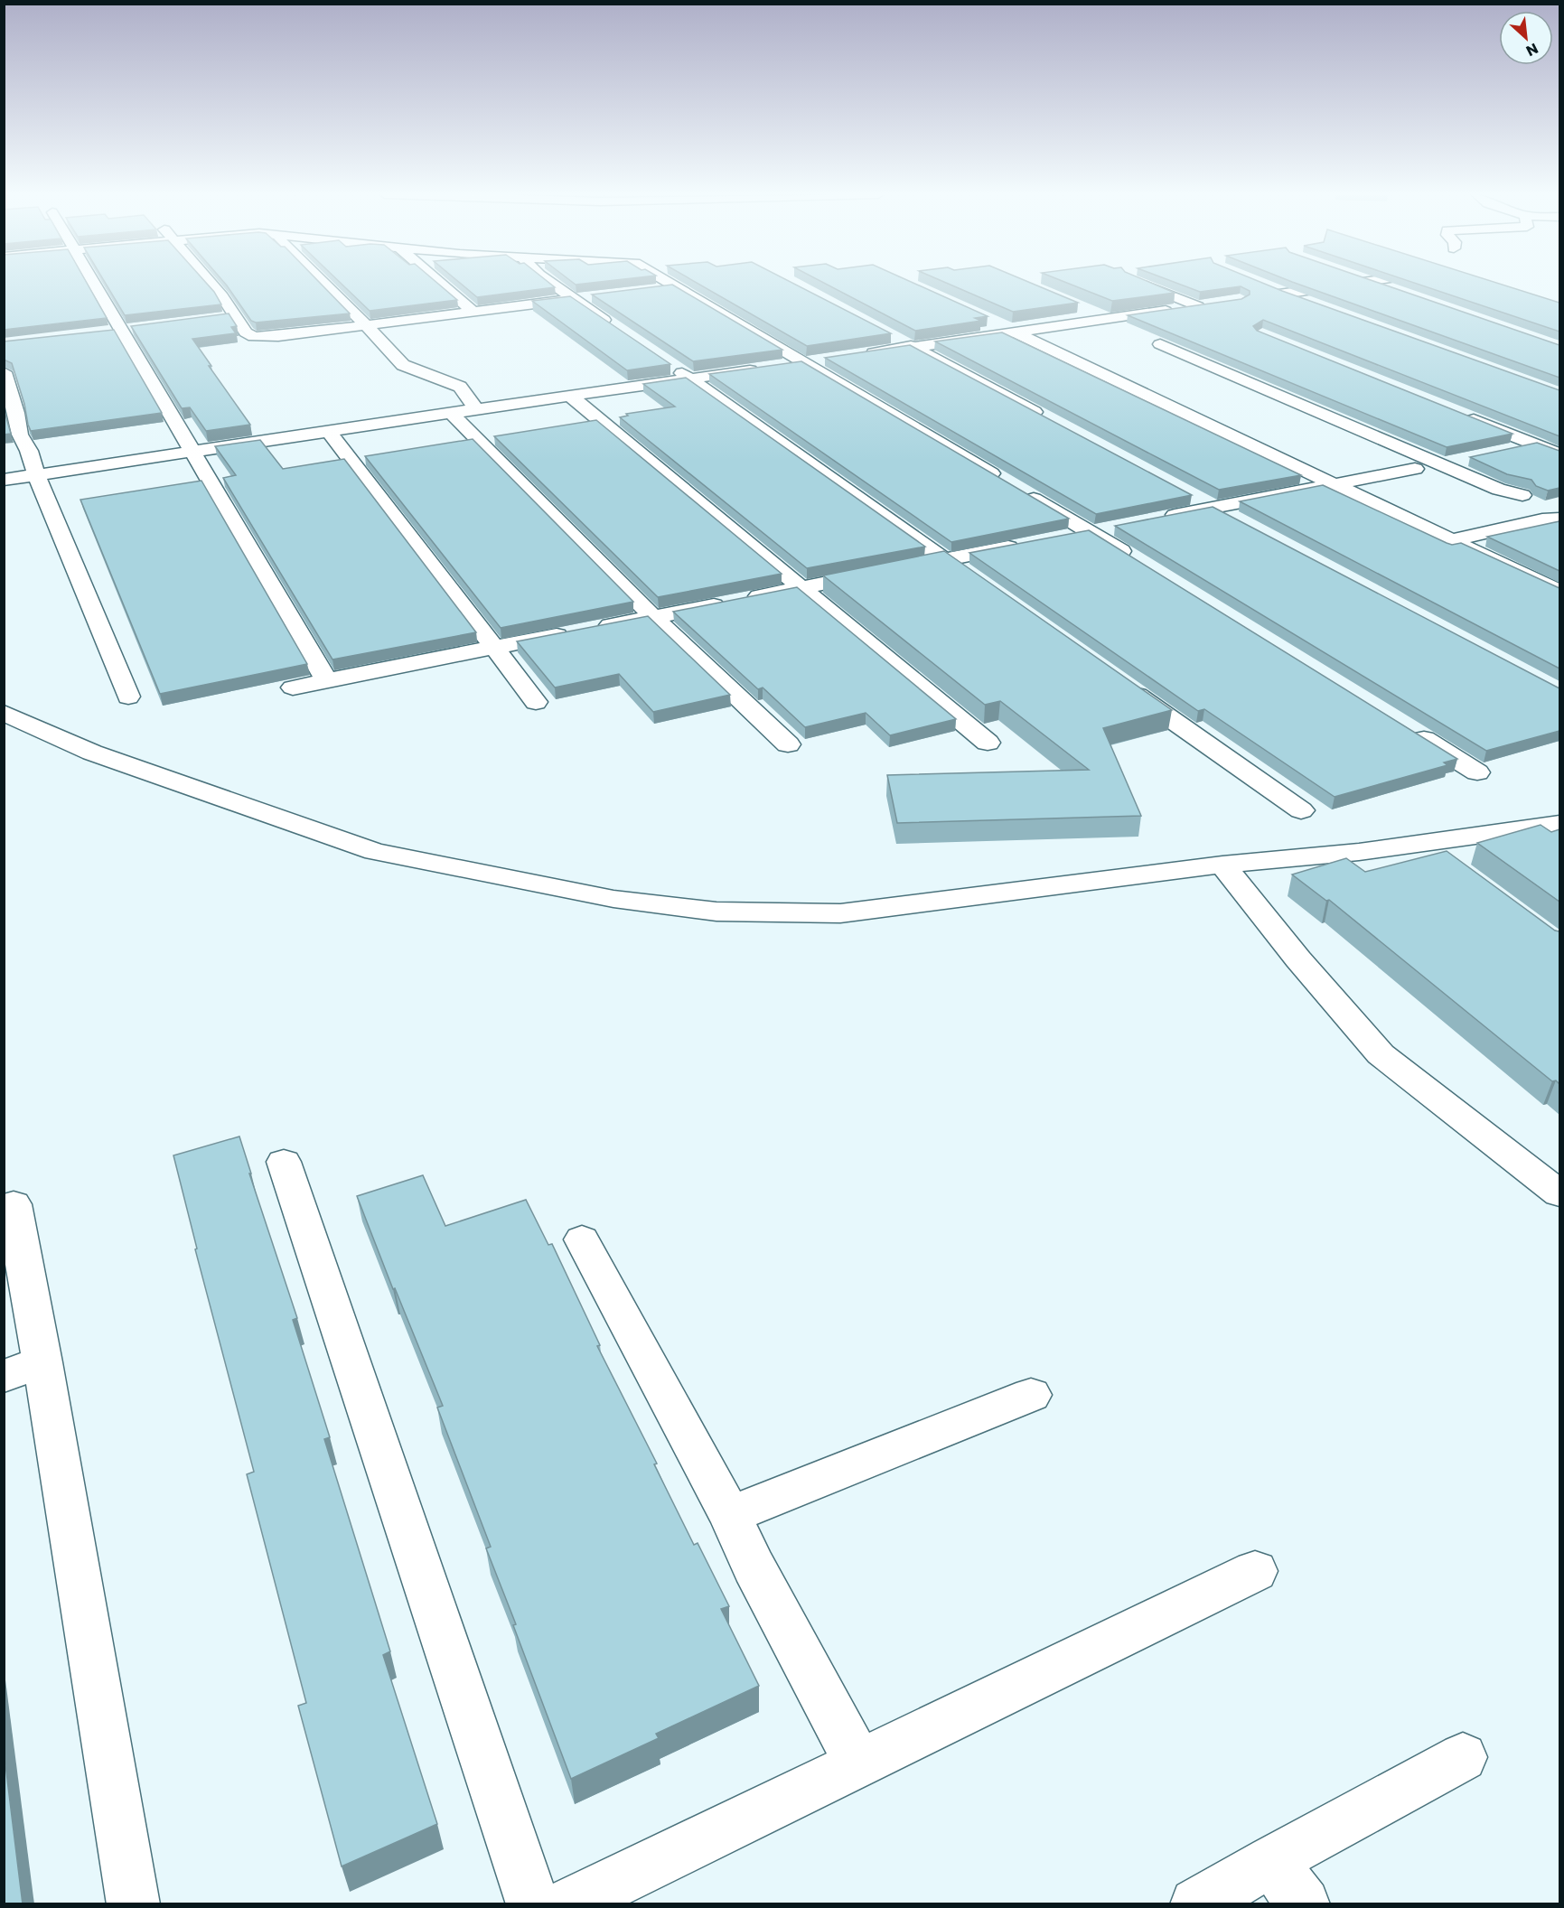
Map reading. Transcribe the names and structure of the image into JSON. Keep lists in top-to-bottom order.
{
  "north": "bottom right"
}
